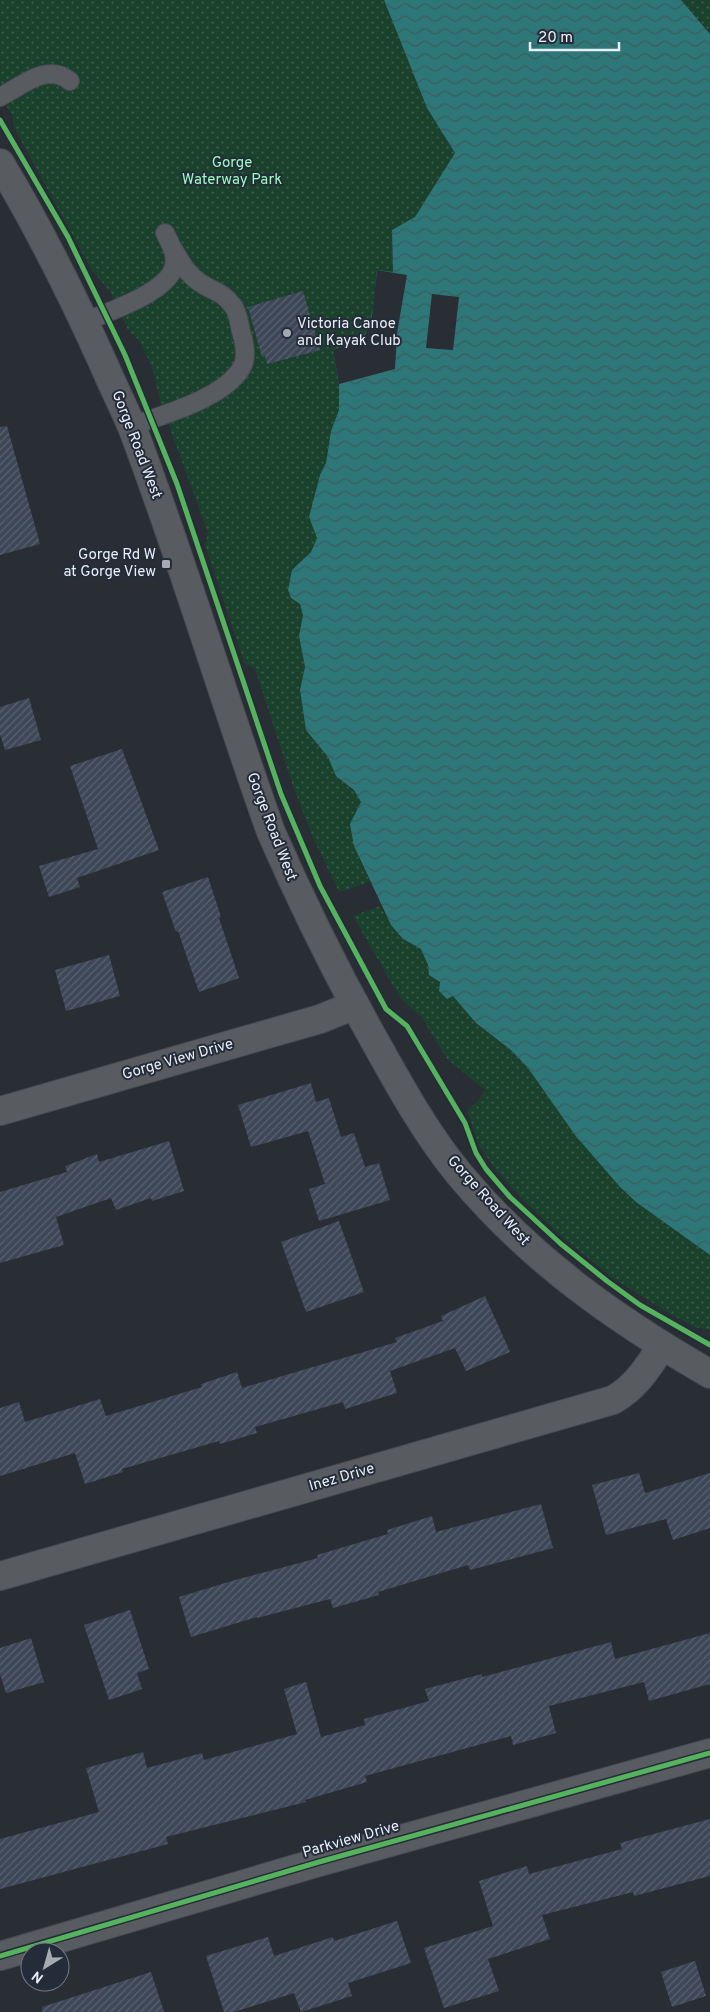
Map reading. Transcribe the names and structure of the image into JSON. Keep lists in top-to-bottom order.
{
  "streets": {
    "street": [
      "Gorge Road West",
      "Gorge View Drive",
      "Inez Drive",
      "Parkview Drive"
    ]
  },
  "crossings": [
    ["Gorge Road West", "Gorge View Drive"],
    ["Gorge Road West", "Inez Drive"]
  ],
  "parks": ["Gorge Waterway Park"],
  "places": {
    "other": ["Victoria Canoe and Kayak Club"],
    "transit": ["Gorge Rd W at Gorge View"]
  },
  "scale_bar": "20 m",
  "north": "bottom left"
}
